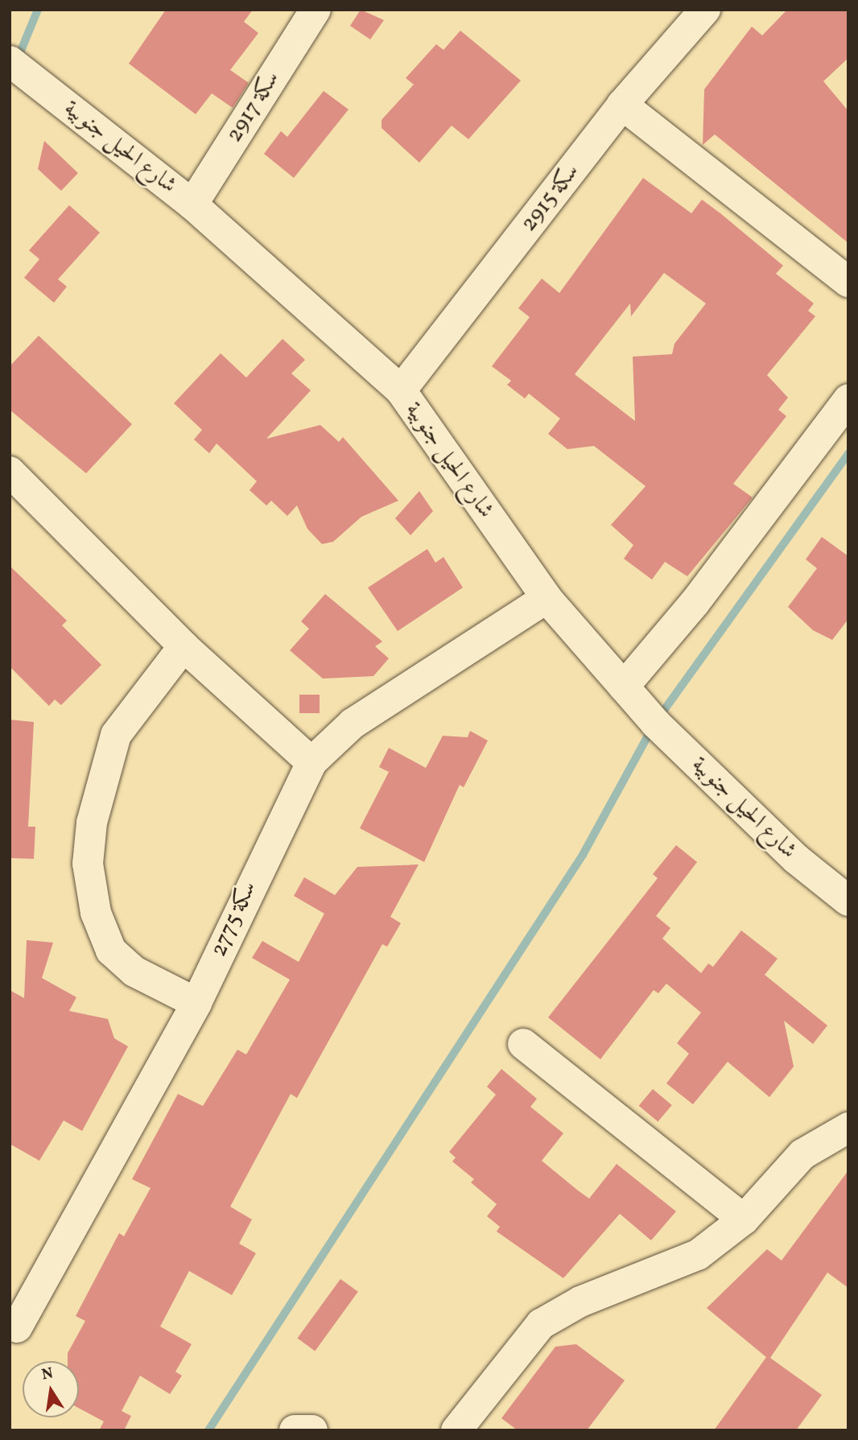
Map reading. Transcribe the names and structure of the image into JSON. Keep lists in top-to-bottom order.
{
  "streets": {
    "street": [
      "سكة 2917",
      "شارع الحيل جنوبية",
      "سكة 2915",
      "سكة 2775"
    ]
  },
  "crossings": [
    ["سكة 2917", "شارع الحيل جنوبية"],
    ["شارع الحيل جنوبية", "سكة 2915"],
    ["شارع الحيل جنوبية", "سكة 2775"]
  ],
  "north": "top"
}
